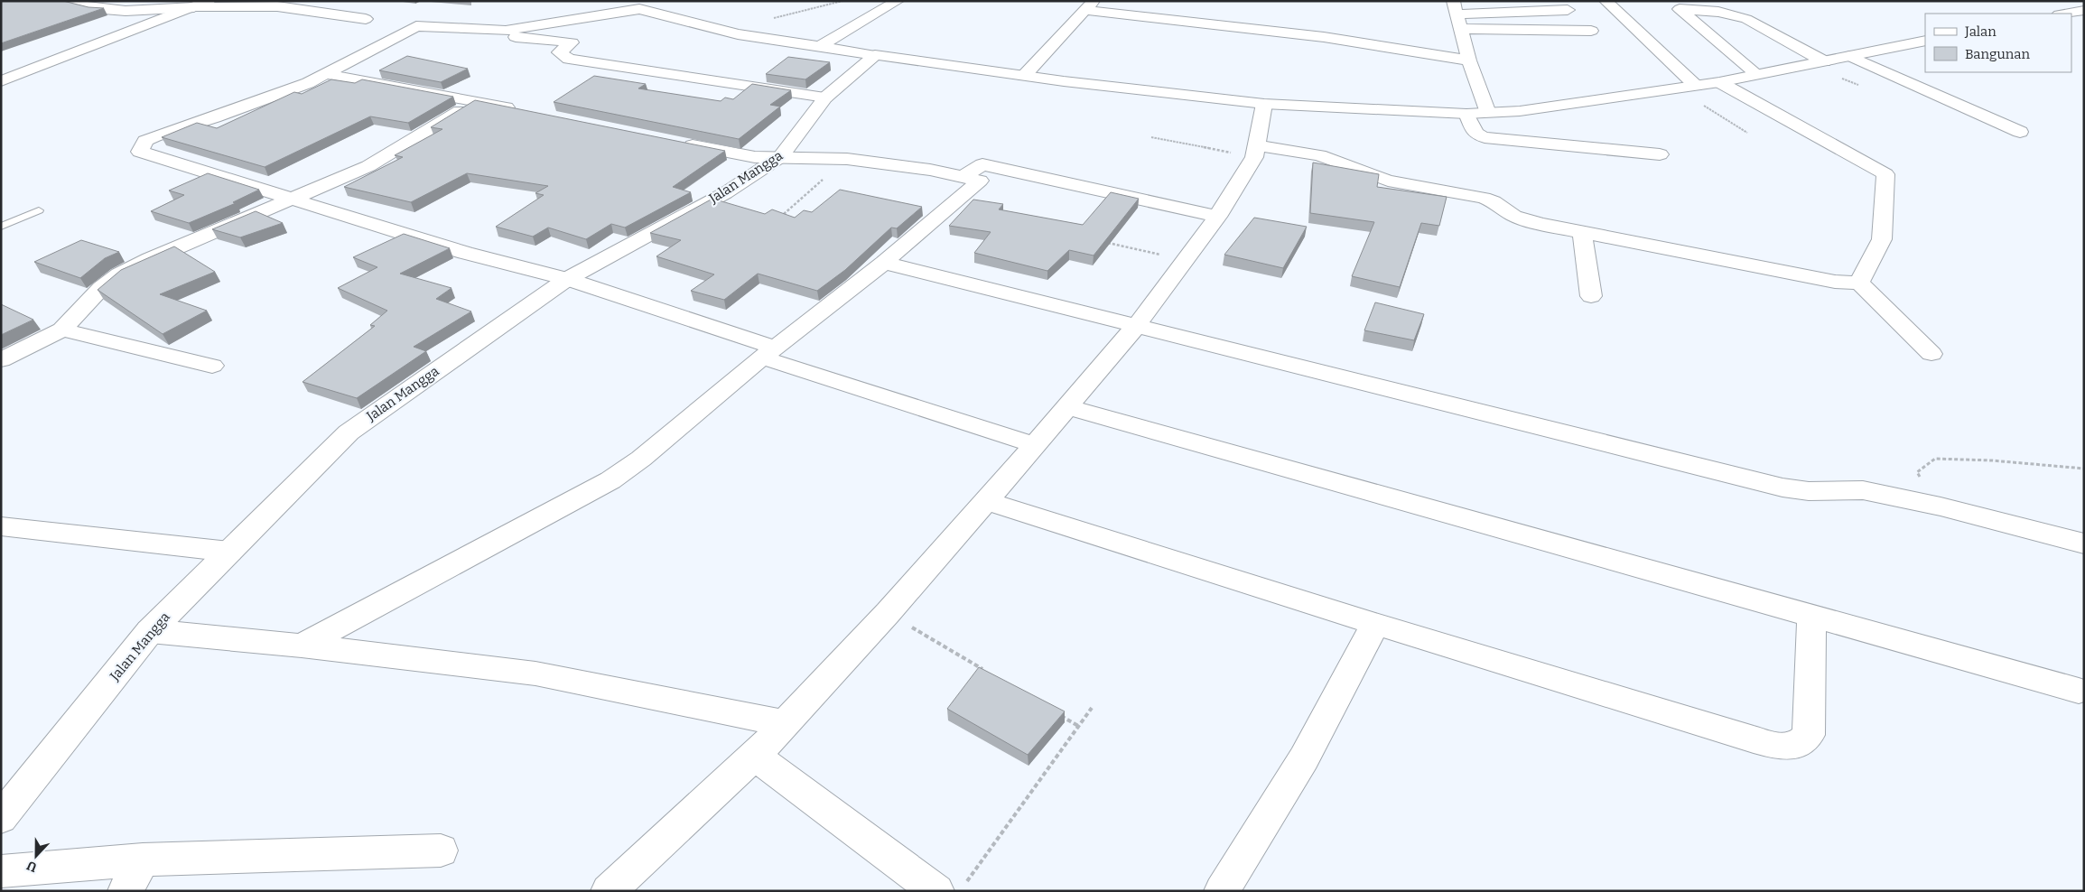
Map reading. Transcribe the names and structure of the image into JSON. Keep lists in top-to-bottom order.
{
  "streets": {
    "street": ["Jalan Mangga"]
  },
  "legend": ["Jalan", "Bangunan"],
  "north": "bottom"
}
